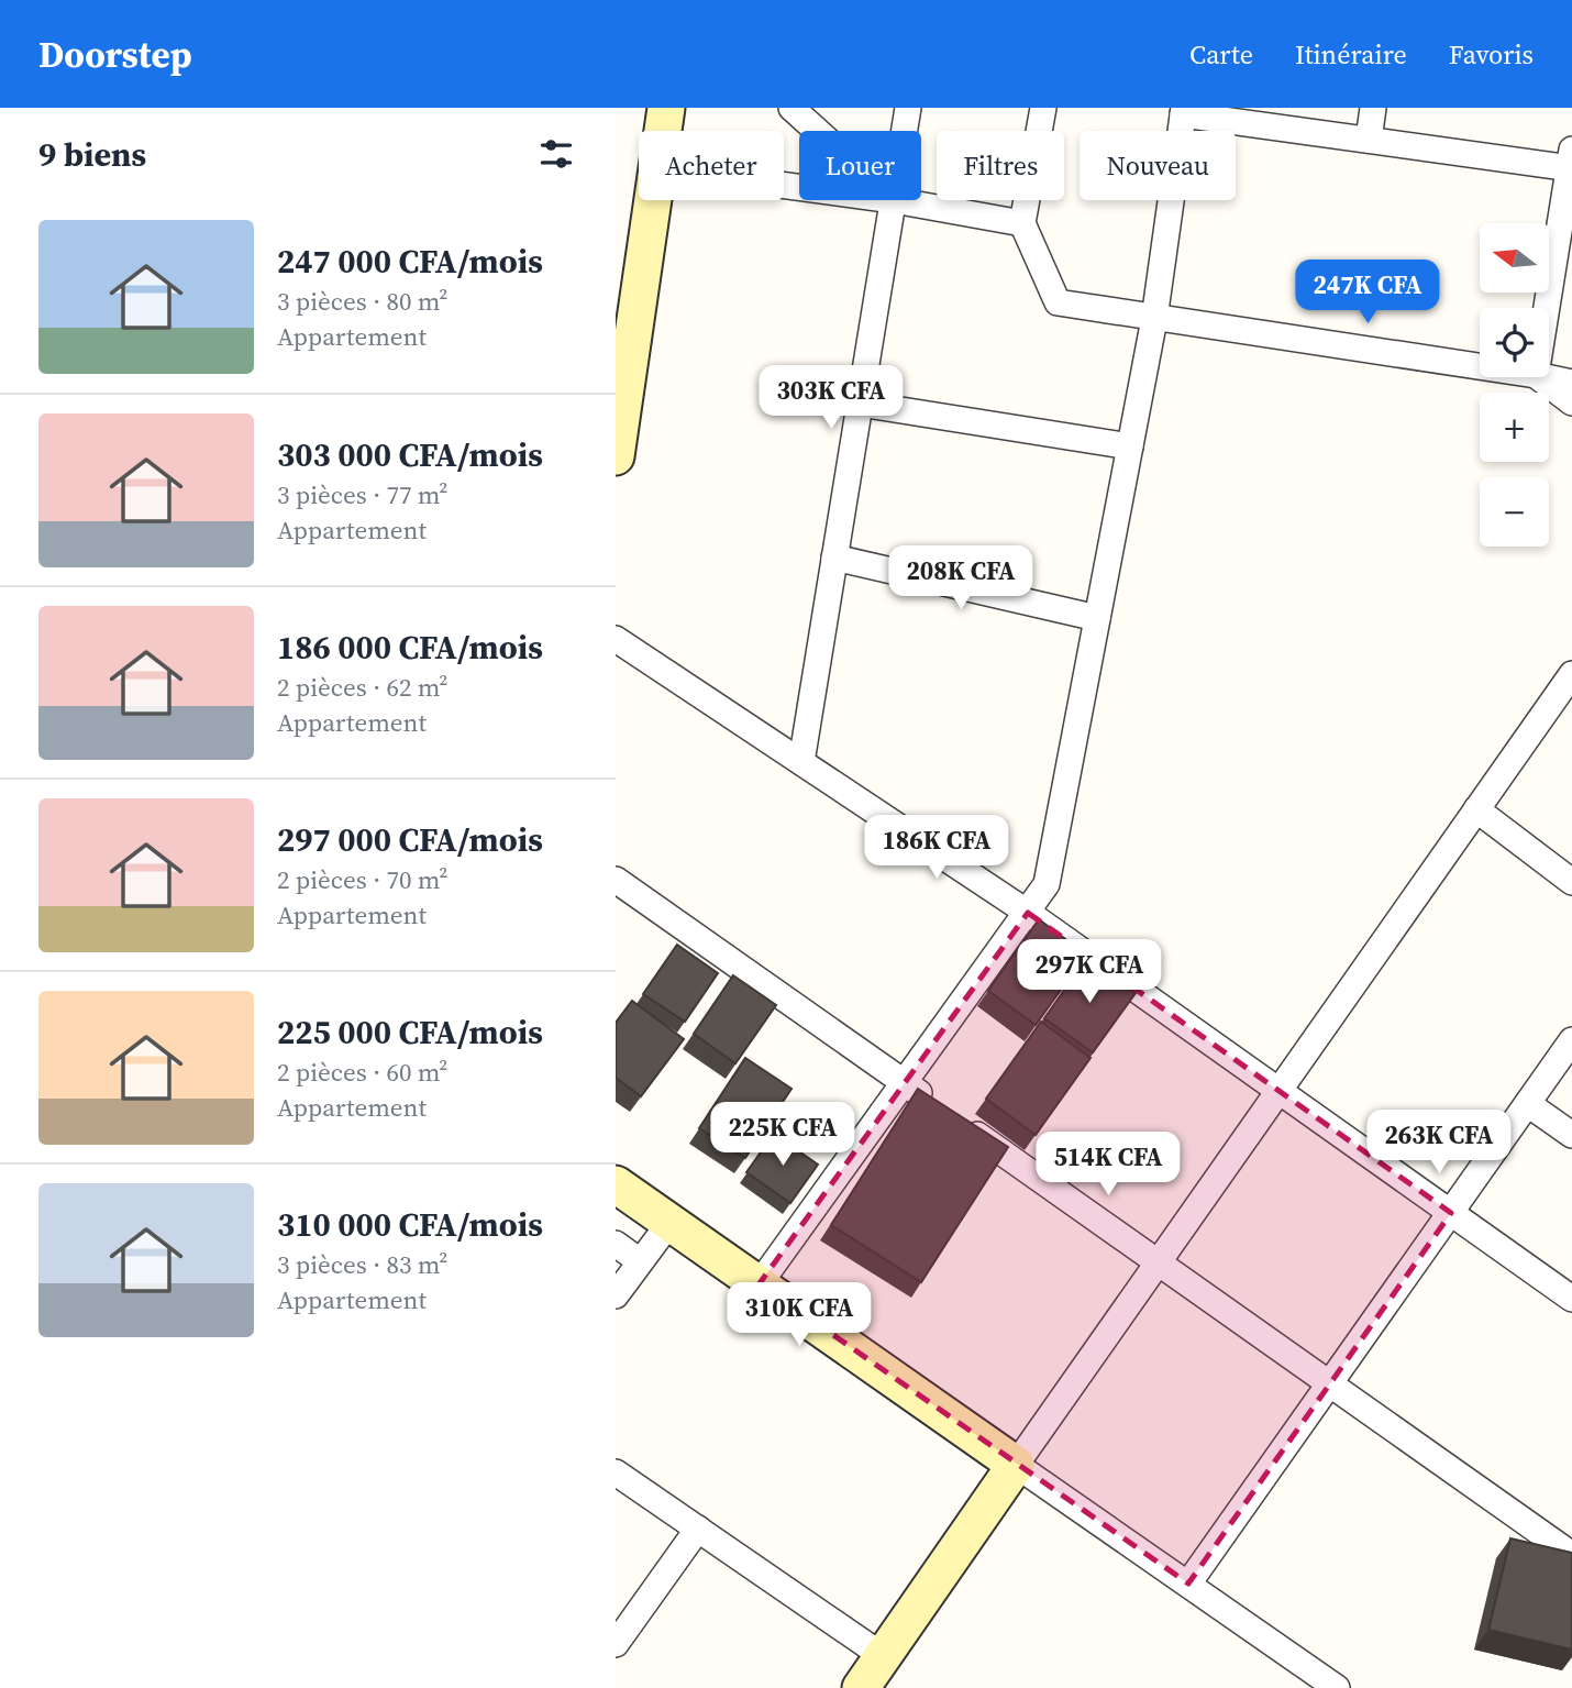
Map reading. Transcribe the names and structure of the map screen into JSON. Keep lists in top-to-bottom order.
{
  "north": "left",
  "page": {
    "header": "Doorstep",
    "nav": ["Carte", "Itinéraire", "Favoris"],
    "heading": "9 biens",
    "chip": [
      "Acheter",
      "Louer",
      "Filtres",
      "Nouveau"
    ],
    "list": [
      {
        "name": "247 000 CFA/mois",
        "note": "3 pièces · 80 m² · Appartement"
      },
      {
        "name": "303 000 CFA/mois",
        "note": "3 pièces · 77 m² · Appartement"
      },
      {
        "name": "186 000 CFA/mois",
        "note": "2 pièces · 62 m² · Appartement"
      },
      {
        "name": "297 000 CFA/mois",
        "note": "2 pièces · 70 m² · Appartement"
      },
      {
        "name": "225 000 CFA/mois",
        "note": "2 pièces · 60 m² · Appartement"
      },
      {
        "name": "310 000 CFA/mois",
        "note": "3 pièces · 83 m² · Appartement"
      }
    ],
    "map_buttons": ["+", "−"],
    "price": [
      "247K CFA",
      "303K CFA",
      "208K CFA",
      "186K CFA",
      "297K CFA",
      "225K CFA",
      "263K CFA",
      "514K CFA",
      "310K CFA"
    ]
  }
}
